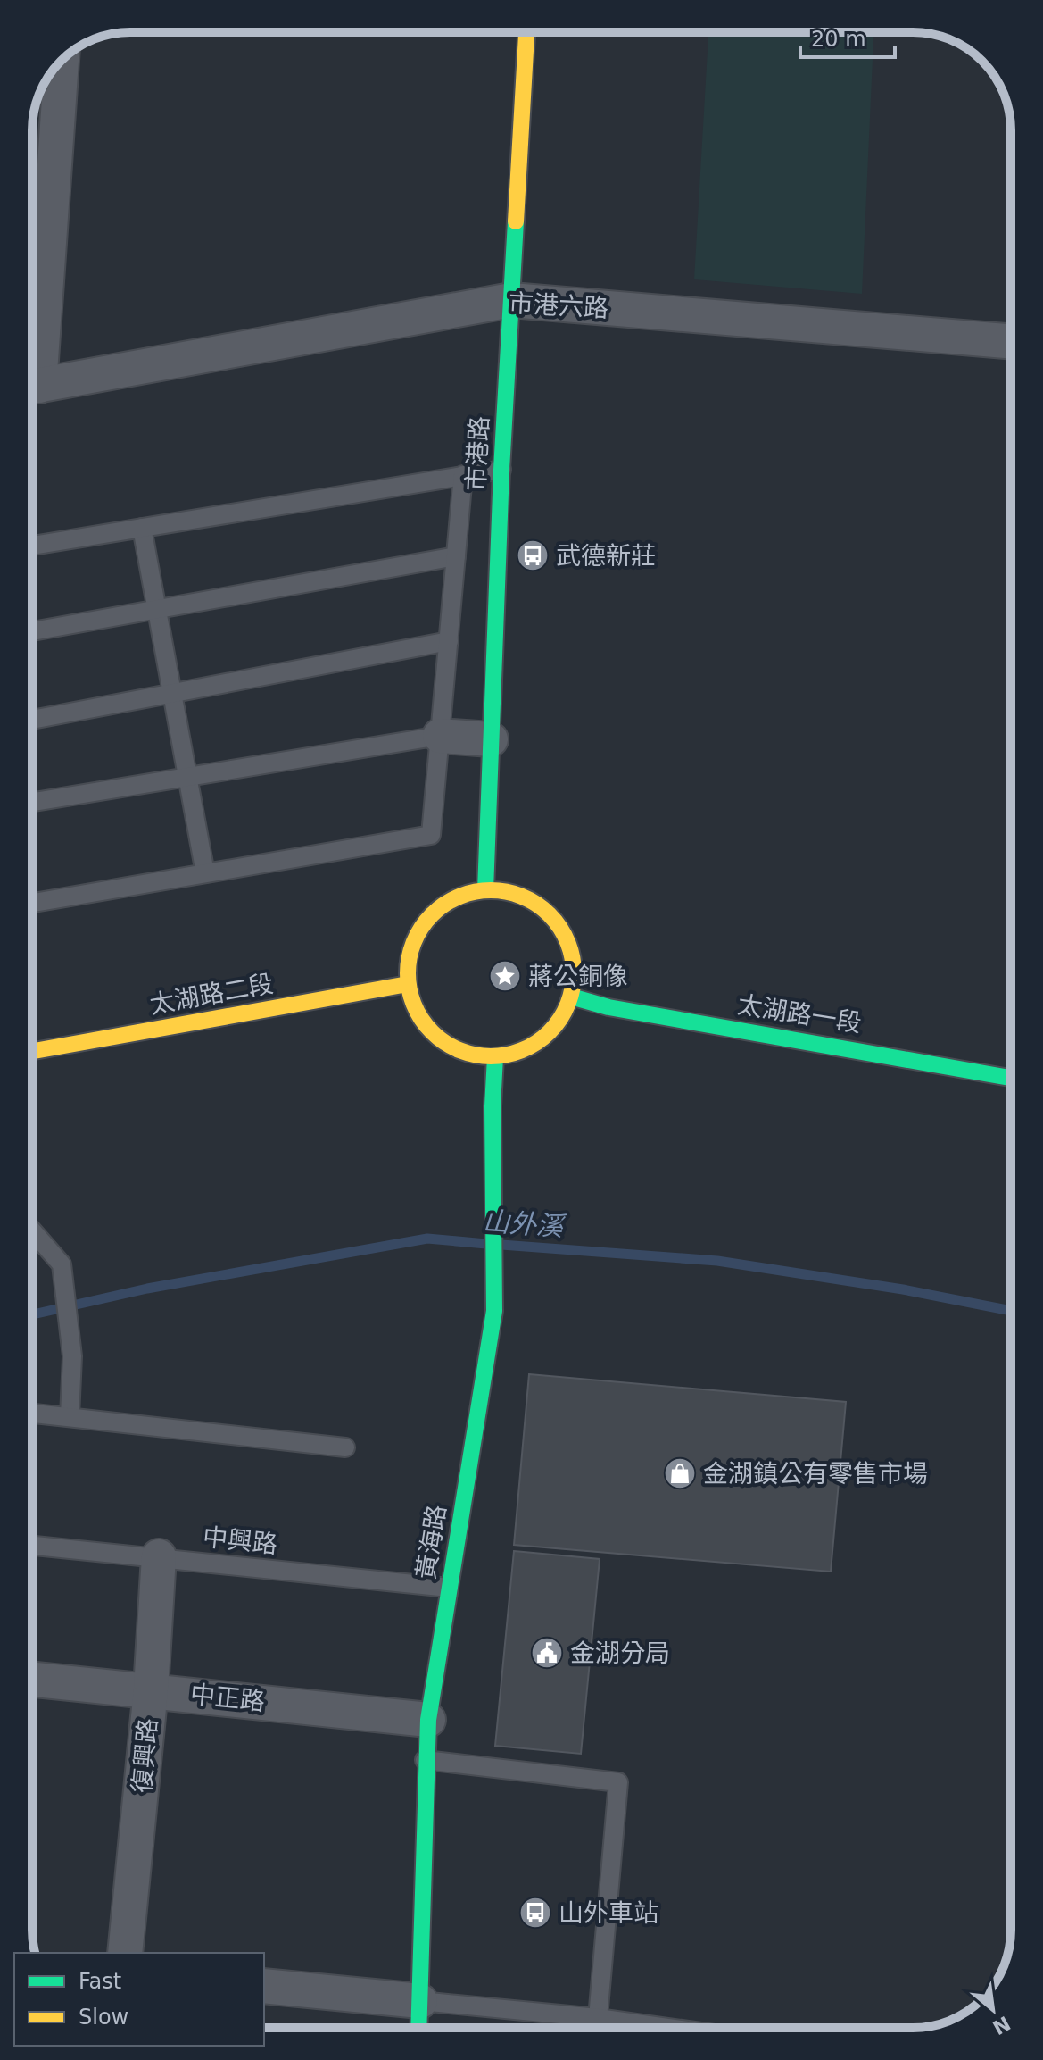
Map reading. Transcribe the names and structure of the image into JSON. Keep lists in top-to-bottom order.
{
  "streets": {
    "street": [
      "市港六路",
      "市港路",
      "太湖路二段",
      "太湖路一段",
      "黃海路",
      "中正路",
      "復興路"
    ],
    "lane": ["中興路"]
  },
  "crossings": [
    ["市港六路", "市港路"],
    ["市港路", "太湖路二段"],
    ["市港路", "太湖路一段"],
    ["市港路", "黃海路"],
    ["太湖路二段", "太湖路一段"],
    ["太湖路二段", "黃海路"],
    ["太湖路一段", "黃海路"],
    ["中興路", "黃海路"],
    ["中興路", "復興路"],
    ["黃海路", "中正路"],
    ["中正路", "復興路"]
  ],
  "water": ["山外溪"],
  "places": {
    "bus stop": ["武德新莊", "山外車站"],
    "place": ["蔣公銅像"],
    "shop": ["金湖鎮公有零售市場"],
    "public building": ["金湖分局"]
  },
  "legend": ["Fast", "Slow"],
  "scale_bar": "20 m",
  "north": "bottom right"
}
